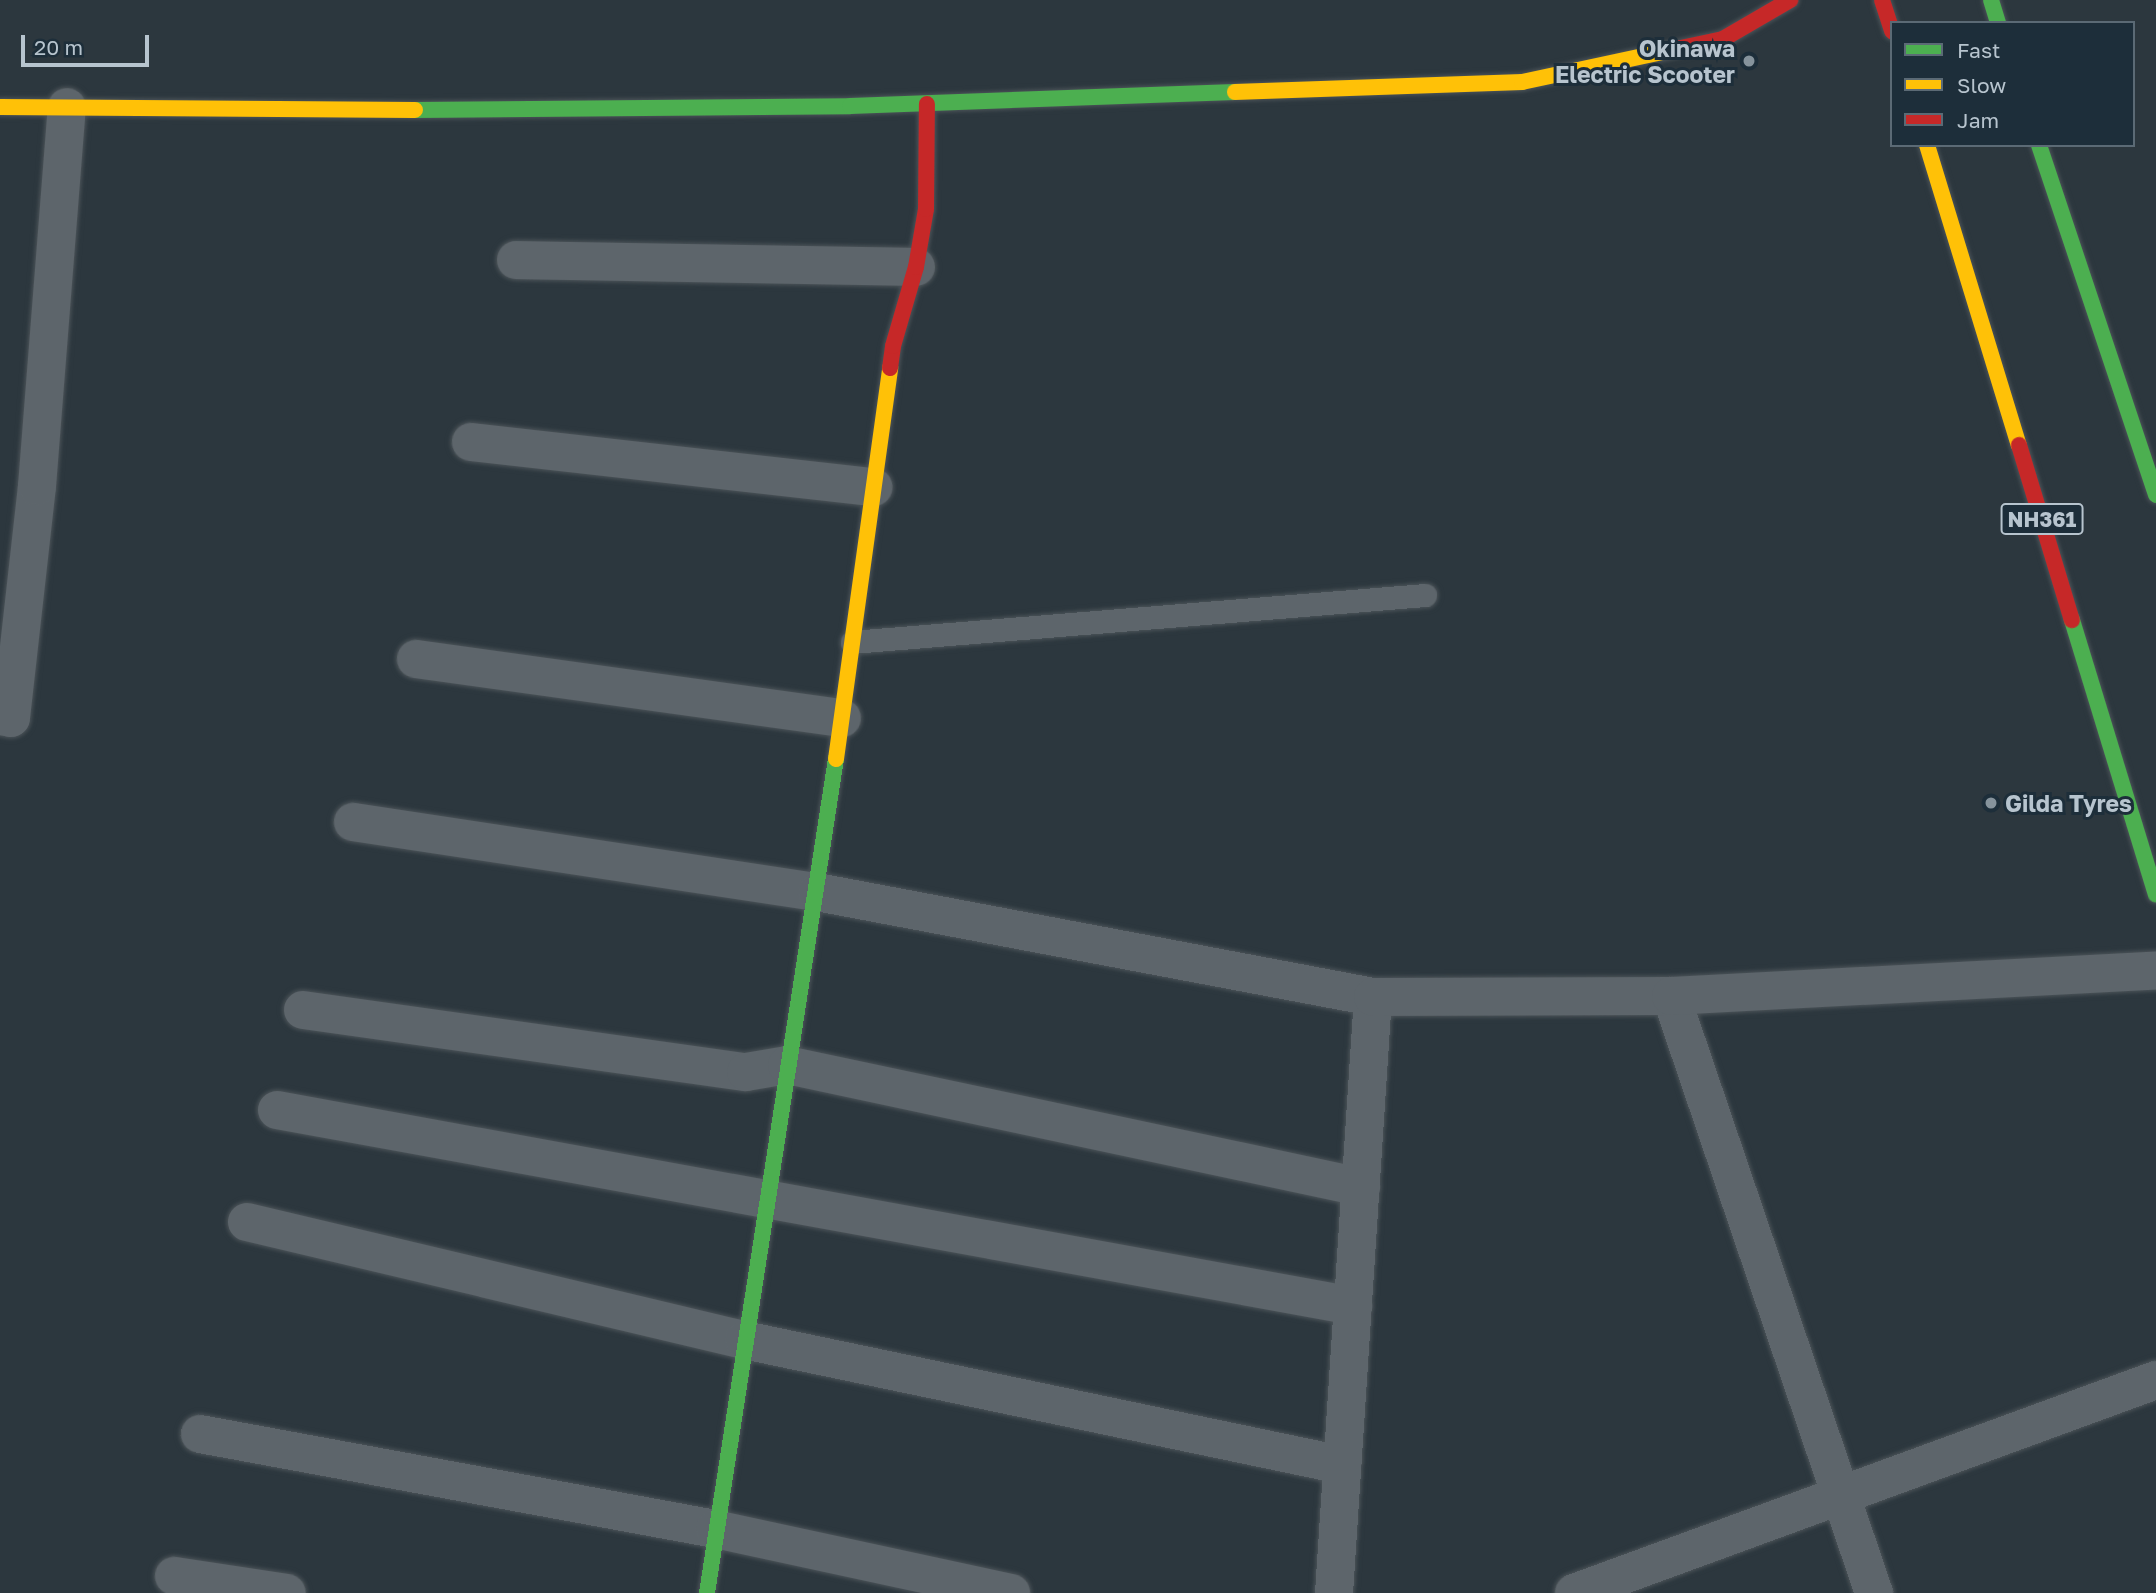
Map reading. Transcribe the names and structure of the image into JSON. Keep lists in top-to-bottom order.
{
  "streets": {
    "main road": ["NH361"]
  },
  "places": ["Okinawa Electric Scooter", "Gilda Tyres"],
  "legend": ["Fast", "Slow", "Jam"],
  "scale_bar": "20 m"
}
